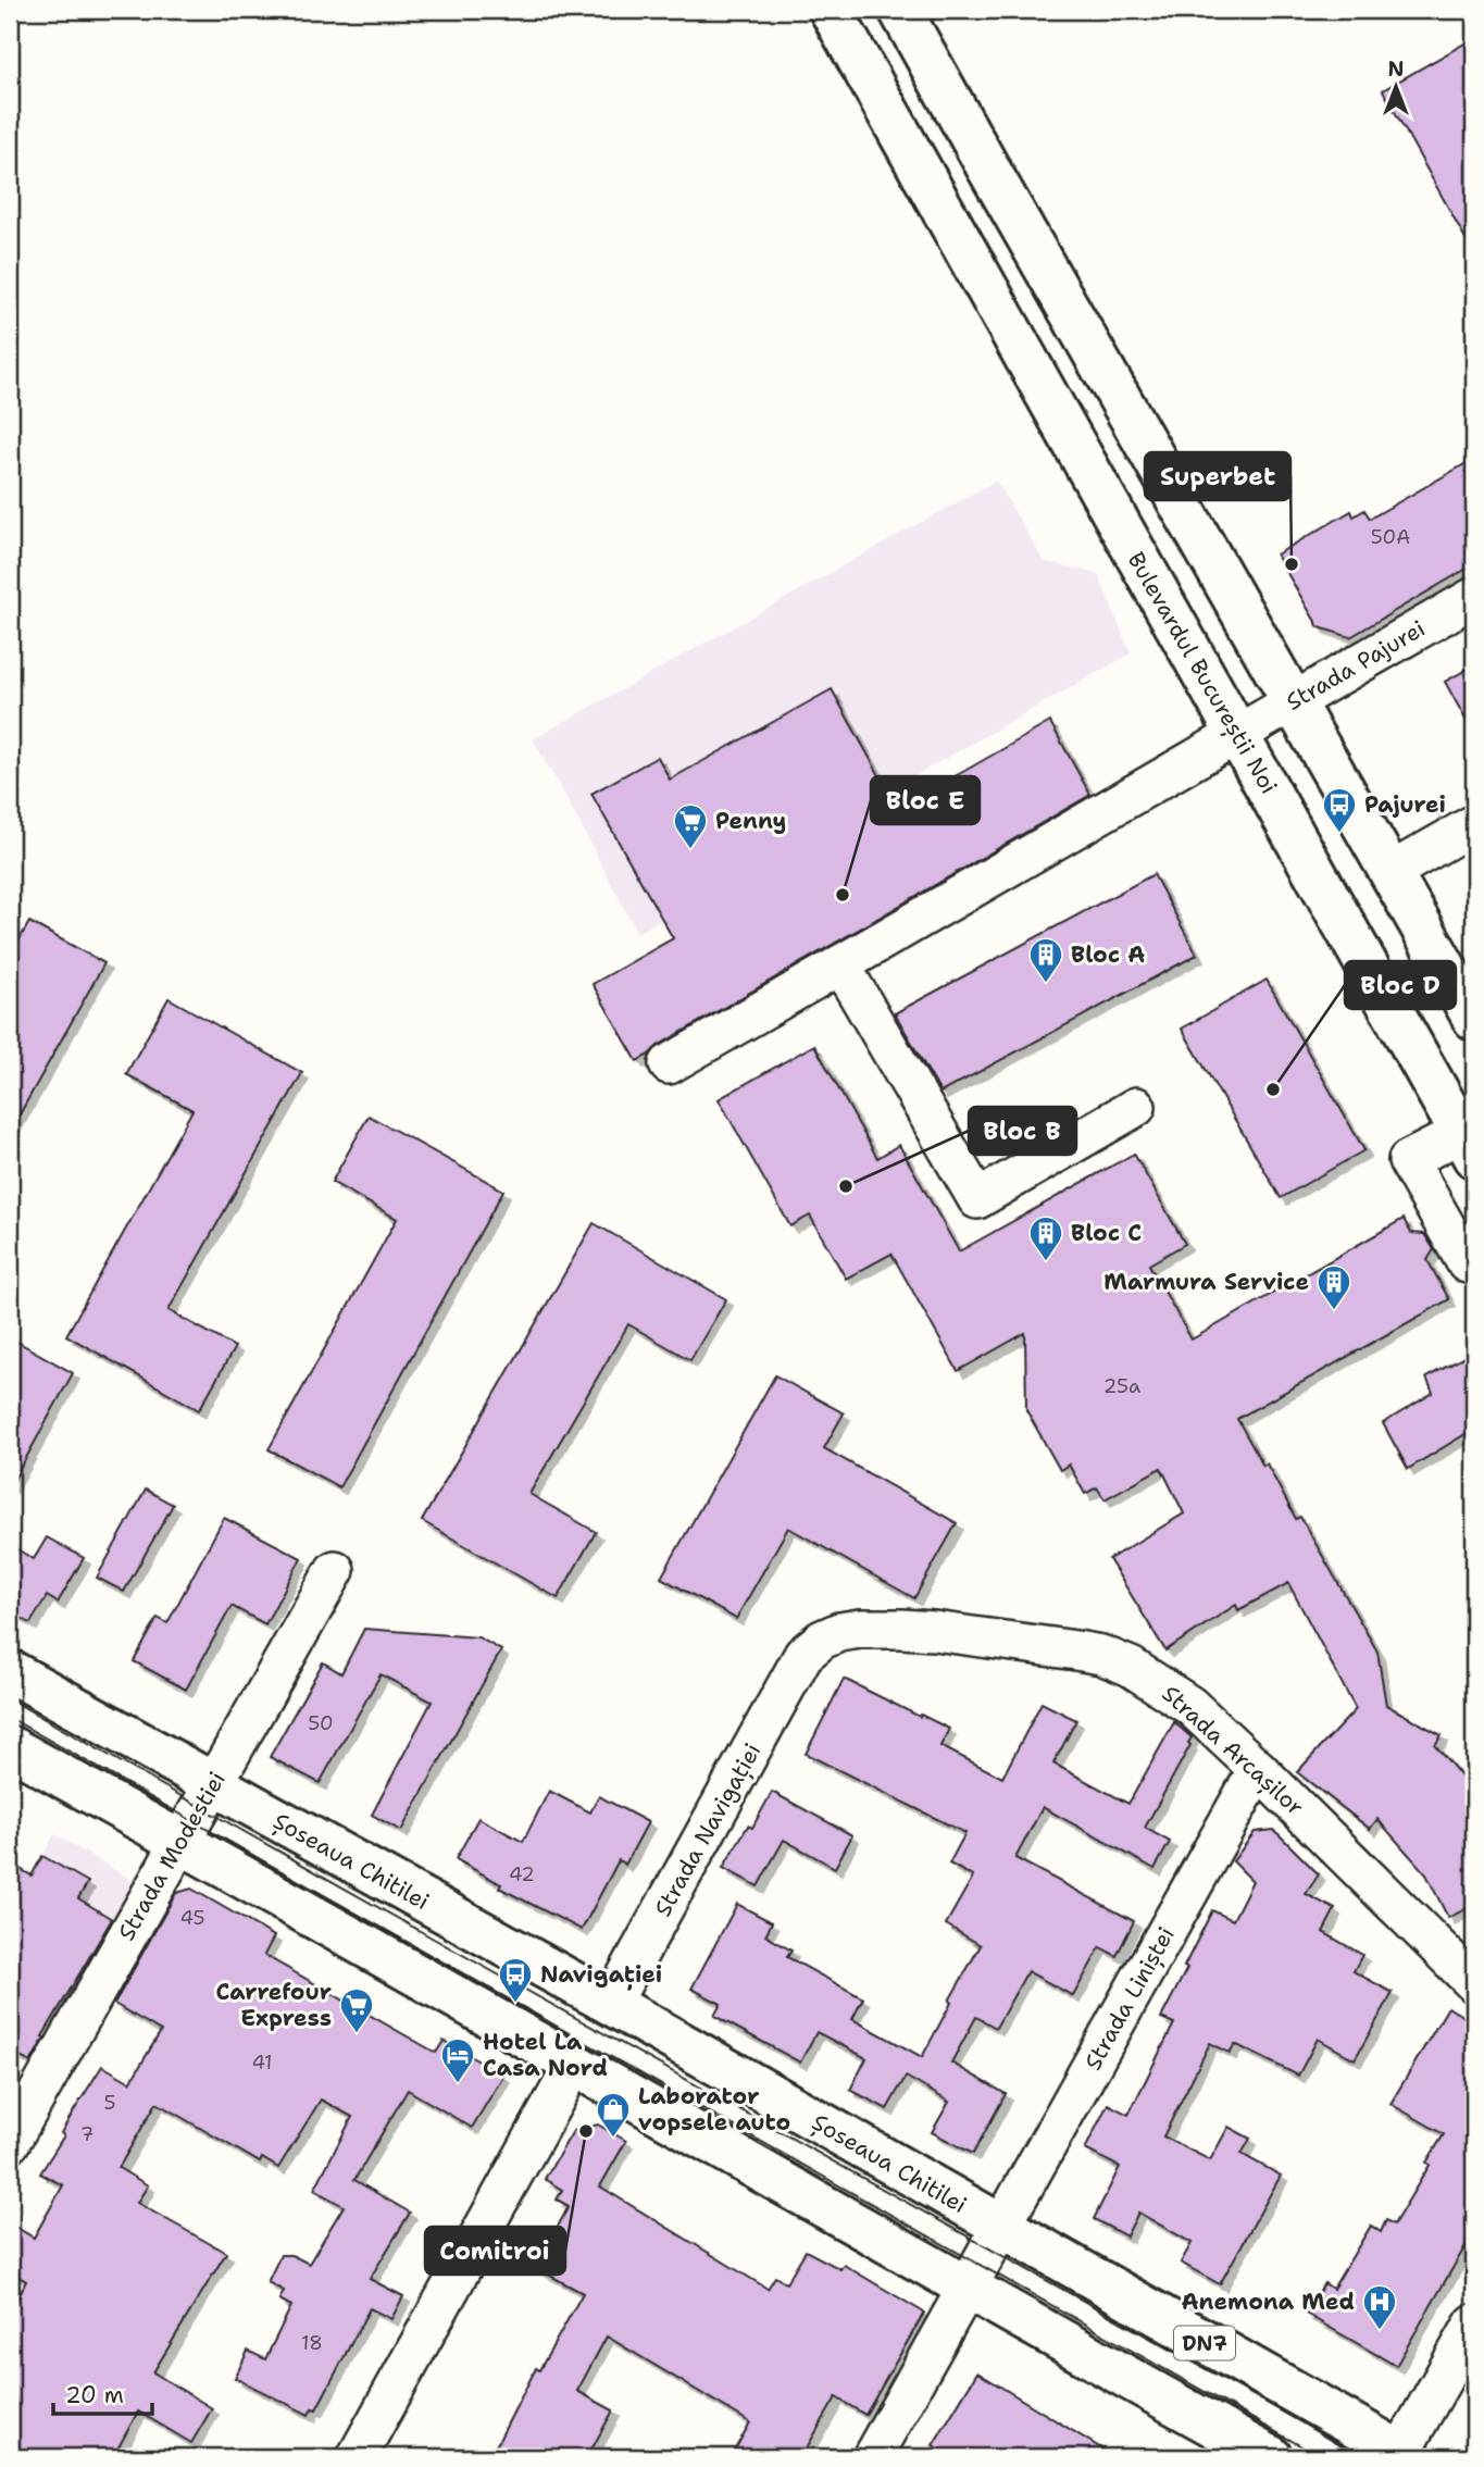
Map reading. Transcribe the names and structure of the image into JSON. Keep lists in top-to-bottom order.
{
  "streets": {
    "main road": ["Bulevardul Bucureștii Noi", "Șoseaua Chitilei", "DN7"],
    "street": [
      "Strada Pajurei",
      "Strada Arcașilor",
      "Strada Navigației",
      "Strada Modestiei",
      "Strada Liniștei"
    ]
  },
  "crossings": [
    ["Strada Pajurei", "Bulevardul Bucureștii Noi"],
    ["Strada Arcașilor", "Strada Navigației"],
    ["Strada Arcașilor", "Strada Liniștei"],
    ["Strada Navigației", "Șoseaua Chitilei"],
    ["Strada Modestiei", "Șoseaua Chitilei"],
    ["Șoseaua Chitilei", "Strada Liniștei"]
  ],
  "places": {
    "other": [
      "Superbet",
      "Bloc E",
      "Bloc D",
      "Bloc B",
      "Comitroi"
    ],
    "bus stop": ["Pajurei", "Navigației"],
    "supermarket": ["Penny", "Carrefour Express"],
    "building": ["Bloc A", "Bloc C", "Marmura Service"],
    "hotel": ["Hotel La Casa Nord"],
    "shop": ["Laborator vopsele auto"],
    "hospital": ["Anemona Med"]
  },
  "house_numbers": [
    "50A",
    "25a",
    "50",
    "42",
    "45",
    "41",
    "5",
    "7",
    "18"
  ],
  "scale_bar": "20 m",
  "north": "top"
}
